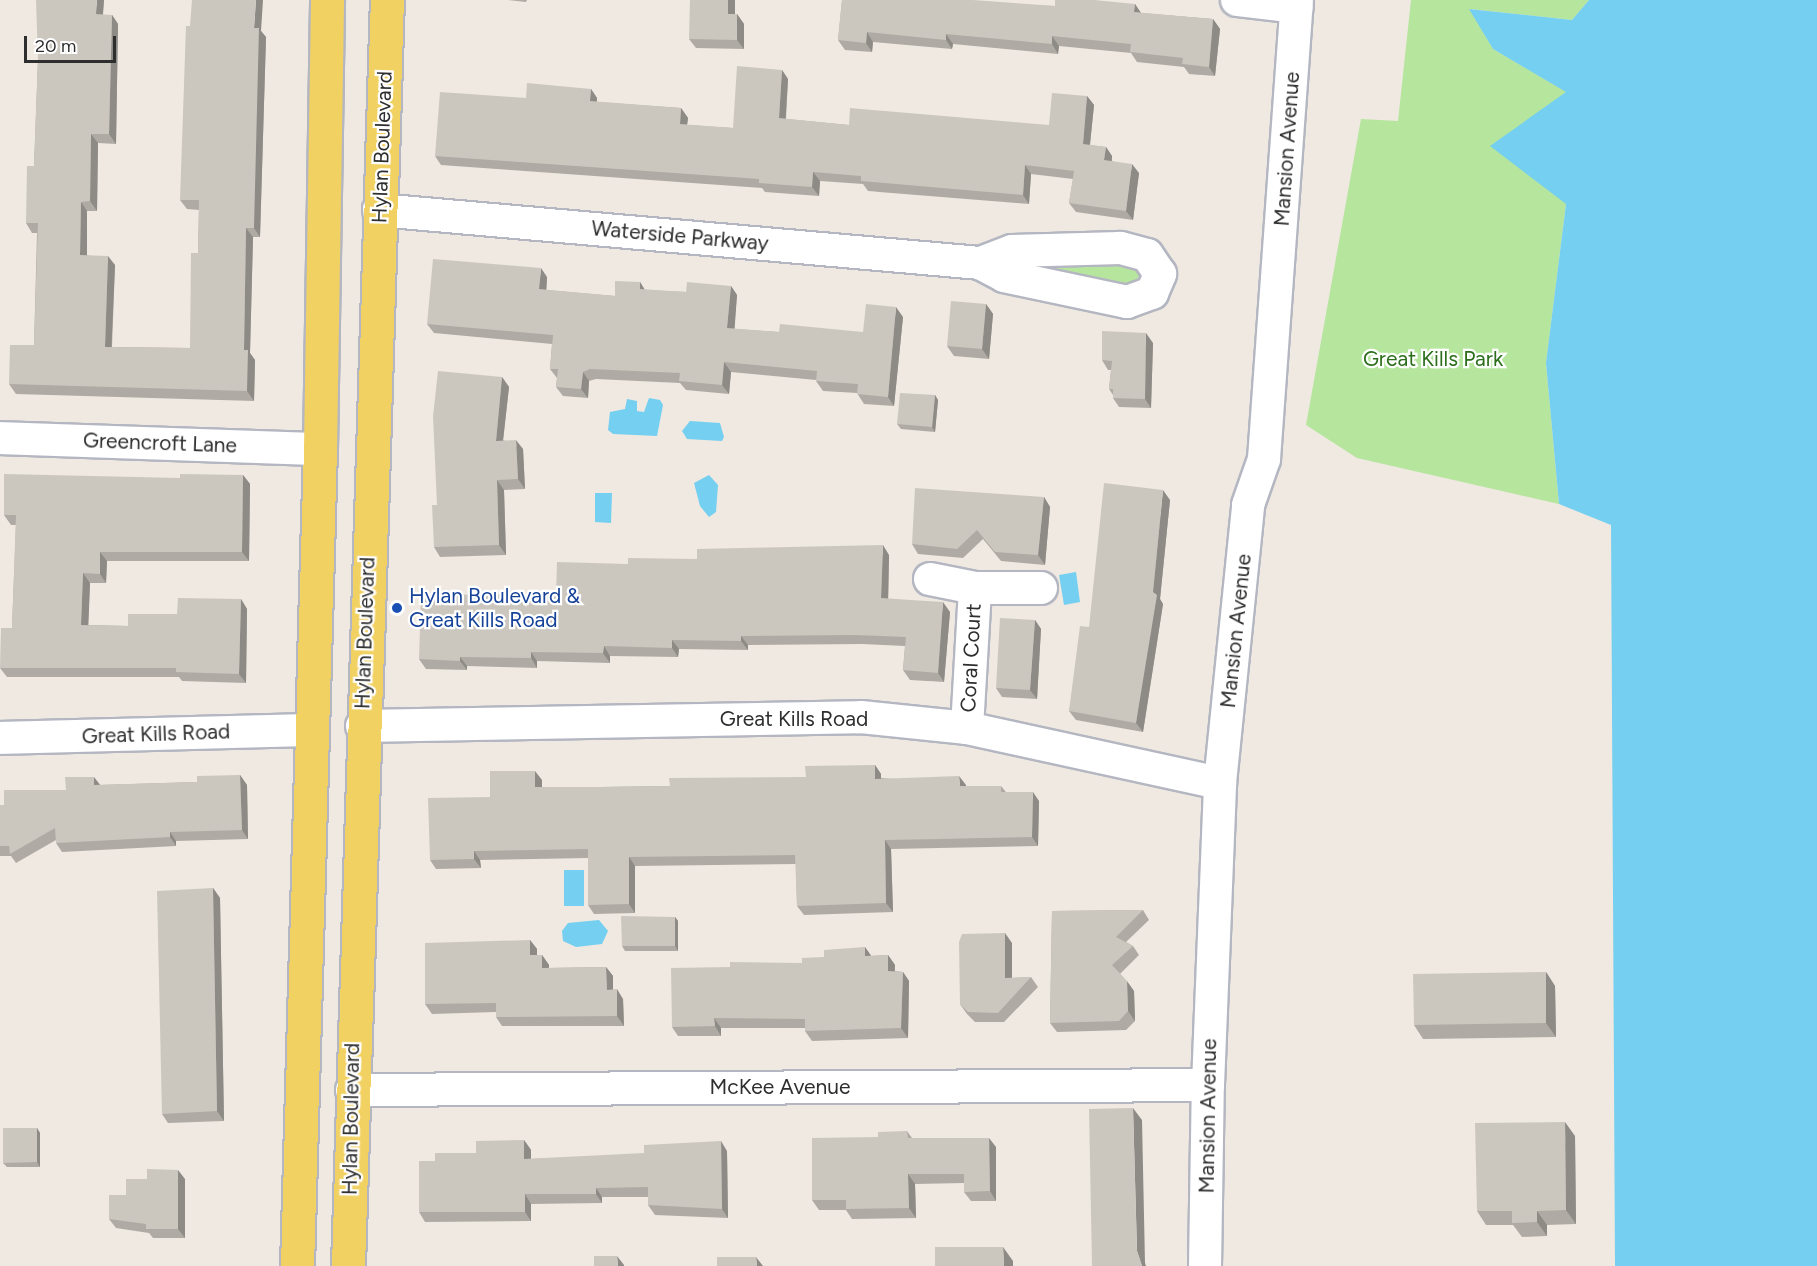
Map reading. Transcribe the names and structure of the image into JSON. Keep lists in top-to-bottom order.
{
  "streets": {
    "main road": ["Hylan Boulevard"],
    "street": [
      "Mansion Avenue",
      "Waterside Parkway",
      "Greencroft Lane",
      "Coral Court",
      "Great Kills Road",
      "McKee Avenue"
    ]
  },
  "crossings": [
    ["Hylan Boulevard", "Waterside Parkway"],
    ["Hylan Boulevard", "Great Kills Road"],
    ["Hylan Boulevard", "McKee Avenue"],
    ["Mansion Avenue", "Great Kills Road"],
    ["Mansion Avenue", "McKee Avenue"],
    ["Coral Court", "Great Kills Road"]
  ],
  "parks": ["Great Kills Park"],
  "places": ["Hylan Boulevard & Great Kills Road"],
  "scale_bar": "20 m"
}
